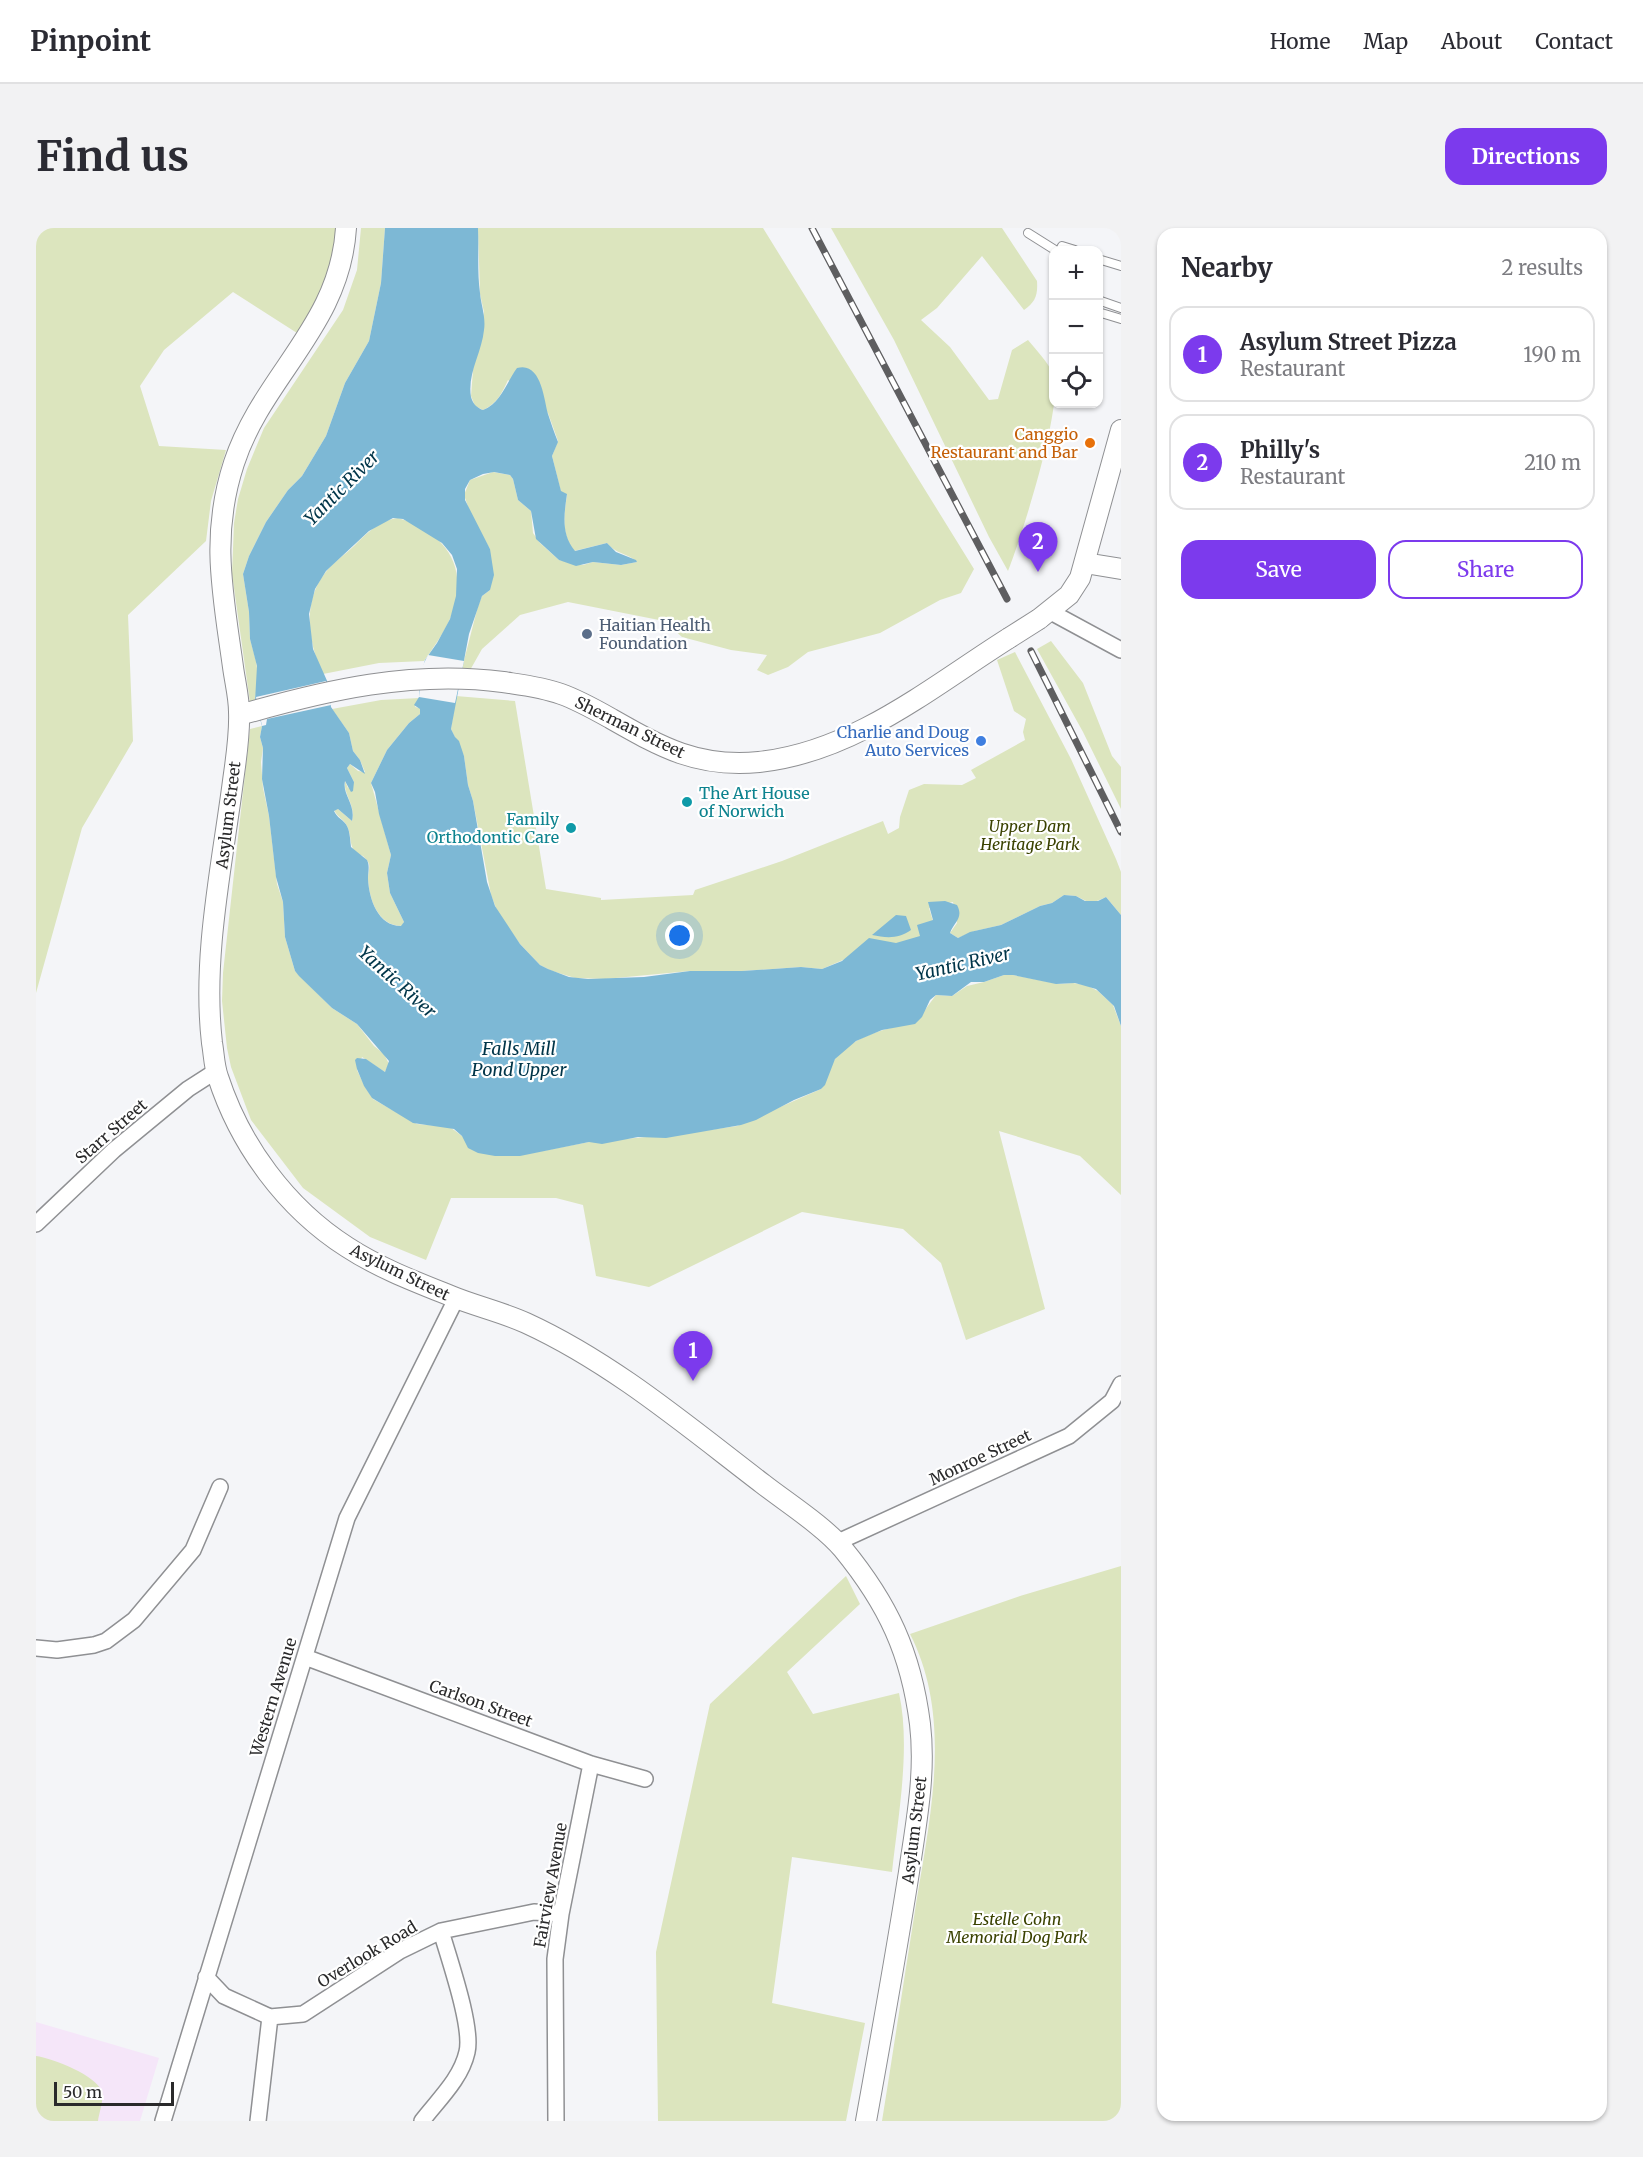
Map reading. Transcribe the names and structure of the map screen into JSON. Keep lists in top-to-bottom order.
{
  "streets": {
    "street": [
      "Sherman Street",
      "Asylum Street",
      "Starr Street",
      "Monroe Street",
      "Western Avenue",
      "Carlson Street",
      "Fairview Avenue",
      "Overlook Road"
    ]
  },
  "crossings": [
    ["Sherman Street", "Asylum Street"],
    ["Asylum Street", "Starr Street"],
    ["Asylum Street", "Monroe Street"],
    ["Asylum Street", "Western Avenue"],
    ["Western Avenue", "Carlson Street"],
    ["Western Avenue", "Overlook Road"],
    ["Carlson Street", "Fairview Avenue"],
    ["Fairview Avenue", "Overlook Road"]
  ],
  "water": ["Yantic River", "Falls Mill Pond Upper"],
  "parks": ["Upper Dam Heritage Park", "Estelle Cohn Memorial Dog Park"],
  "places": [
    "Canggio Restaurant and Bar",
    "Haitian Health Foundation",
    "Charlie and Doug Auto Services",
    "The Art House of Norwich",
    "Family Orthodontic Care"
  ],
  "scale_bar": "50 m",
  "page": {
    "header": "Pinpoint",
    "nav": [
      "Home",
      "Map",
      "About",
      "Contact"
    ],
    "buttons": [
      "Directions",
      ["Save", "Share"]
    ],
    "title": "Find us",
    "heading": ["Nearby", "2 results"],
    "map_buttons": ["+", "−"],
    "list": [
      {
        "mark": "1",
        "name": "Asylum Street Pizza",
        "note": "Restaurant",
        "value": "190 m"
      },
      {
        "mark": "2",
        "name": "Philly's",
        "note": "Restaurant",
        "value": "210 m"
      }
    ],
    "pins": ["2", "1"],
    "scale": "50 m"
  }
}
